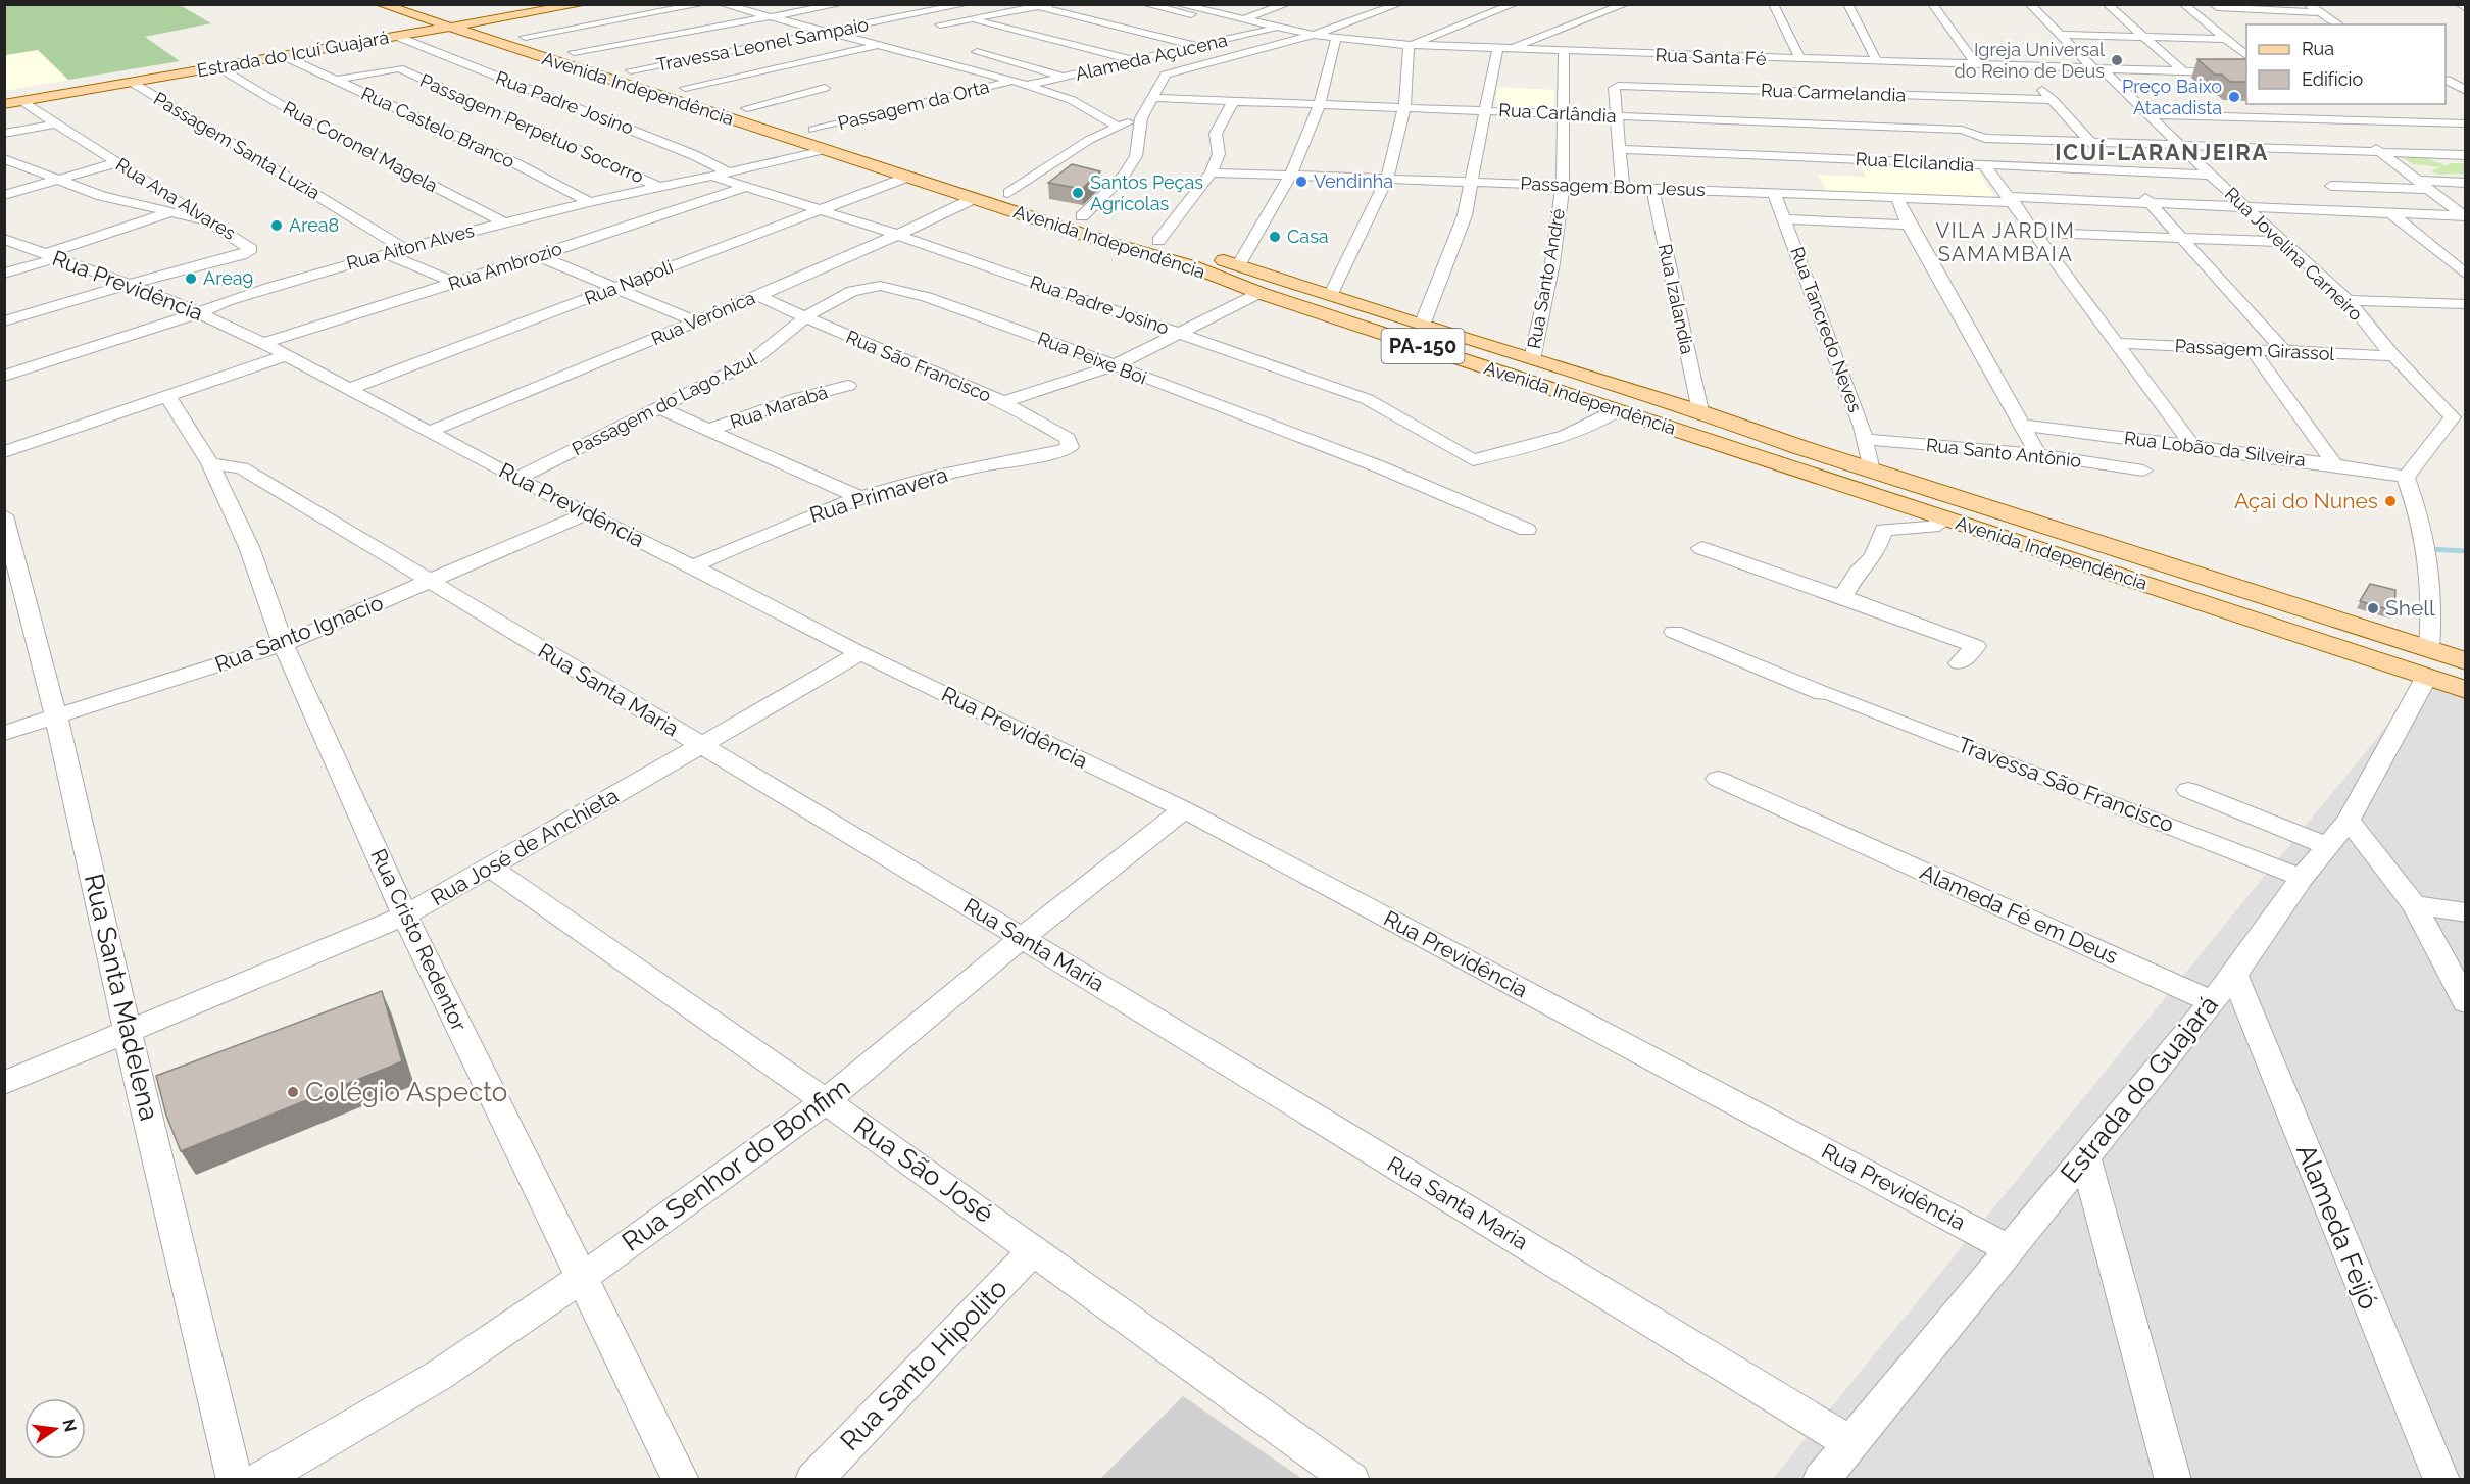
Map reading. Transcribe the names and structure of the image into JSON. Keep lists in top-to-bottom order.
{
  "streets": {
    "main road": ["Estrada do Icuí Guajará", "Avenida Independência", "PA-150"],
    "street": [
      "Travessa Leonel Sampaio",
      "Alameda Açucena",
      "Rua Santa Fé",
      "Rua Carmelandia",
      "Rua Padre Josino",
      "Passagem da Orta",
      "Rua Carlândia",
      "Rua Castelo Branco",
      "Passagem Perpetuo Socorro",
      "Passagem Santa Luzia",
      "Rua Coronel Magela",
      "Rua Elcilandia",
      "Passagem Bom Jesus",
      "Rua Ana Alvares",
      "Rua Aiton Alves",
      "Rua Jovelina Carneiro",
      "Rua Ambrozio",
      "Rua Santo André",
      "Rua Napoli",
      "Rua Previdência",
      "Rua Izalandia",
      "Rua Verônica",
      "Rua Tancredo Neves",
      "Passagem Girassol",
      "Rua Peixe Boi",
      "Rua São Francisco",
      "Passagem do Lago Azul",
      "Rua Marabá",
      "Rua Lobão da Silveira",
      "Rua Santo Antônio",
      "Rua Primavera",
      "Rua Santo Ignacio",
      "Rua Santa Maria",
      "Travessa São Francisco",
      "Rua José de Anchieta",
      "Alameda Fé em Deus",
      "Rua Cristo Redentor",
      "Rua Santa Madelena",
      "Estrada do Guajará",
      "Rua Senhor do Bonfim",
      "Rua São José",
      "Alameda Feijó",
      "Rua Santo Hipolito"
    ]
  },
  "crossings": [
    ["Travessa Leonel Sampaio", "Avenida Independência"],
    ["Estrada do Icuí Guajará", "Avenida Independência"],
    ["Estrada do Icuí Guajará", "Rua Padre Josino"],
    ["Estrada do Icuí Guajará", "Rua Castelo Branco"],
    ["Estrada do Icuí Guajará", "Passagem Santa Luzia"],
    ["Estrada do Icuí Guajará", "Rua Coronel Magela"],
    ["Estrada do Icuí Guajará", "Rua Ana Alvares"],
    ["Alameda Açucena", "Rua Santa Fé"],
    ["Rua Santa Fé", "Rua Carmelandia"],
    ["Rua Santa Fé", "Rua Carlândia"],
    ["Rua Santa Fé", "Rua Jovelina Carneiro"],
    ["Rua Santa Fé", "Rua Santo André"],
    ["Avenida Independência", "Rua Padre Josino"],
    ["Avenida Independência", "Passagem da Orta"],
    ["Avenida Independência", "Rua Aiton Alves"],
    ["Avenida Independência", "Rua Santo André"],
    ["Avenida Independência", "Rua Napoli"],
    ["Avenida Independência", "Rua Izalandia"],
    ["Avenida Independência", "Rua Verônica"],
    ["Avenida Independência", "Rua Tancredo Neves"],
    ["Avenida Independência", "Estrada do Guajará"],
    ["Rua Carmelandia", "Rua Carlândia"],
    ["Rua Padre Josino", "Rua Aiton Alves"],
    ["Rua Padre Josino", "Rua Ambrozio"],
    ["Rua Padre Josino", "Rua Napoli"],
    ["Rua Padre Josino", "Rua Verônica"],
    ["Rua Carlândia", "Rua Jovelina Carneiro"],
    ["Rua Carlândia", "Rua Santo André"],
    ["Rua Castelo Branco", "Passagem Perpetuo Socorro"],
    ["Rua Castelo Branco", "Rua Aiton Alves"],
    ["Passagem Perpetuo Socorro", "Rua Aiton Alves"],
    ["Passagem Santa Luzia", "Rua Aiton Alves"],
    ["Rua Coronel Magela", "Rua Aiton Alves"],
    ["Rua Elcilandia", "Rua Jovelina Carneiro"],
    ["Passagem Bom Jesus", "Rua Jovelina Carneiro"],
    ["Passagem Bom Jesus", "Rua Santo André"],
    ["Passagem Bom Jesus", "Rua Izalandia"],
    ["Passagem Bom Jesus", "Rua Tancredo Neves"],
    ["Rua Ana Alvares", "Rua Previdência"],
    ["Rua Aiton Alves", "Rua Previdência"],
    ["Rua Jovelina Carneiro", "Passagem Girassol"],
    ["Rua Ambrozio", "Rua Previdência"],
    ["Rua Napoli", "Rua Previdência"],
    ["Rua Previdência", "Rua Verônica"],
    ["Rua Previdência", "Passagem do Lago Azul"],
    ["Rua Previdência", "Rua Primavera"],
    ["Rua Previdência", "Rua Santo Ignacio"],
    ["Rua Previdência", "Rua José de Anchieta"],
    ["Rua Previdência", "Estrada do Guajará"],
    ["Rua Previdência", "Rua Senhor do Bonfim"],
    ["Rua Verônica", "Rua São Francisco"],
    ["Rua Tancredo Neves", "Rua Santo Antônio"],
    ["Rua Peixe Boi", "Rua São Francisco"],
    ["Rua Peixe Boi", "Passagem do Lago Azul"],
    ["Rua São Francisco", "Passagem do Lago Azul"],
    ["Rua São Francisco", "Rua Primavera"],
    ["Rua Santo Ignacio", "Rua Santa Maria"],
    ["Rua Santo Ignacio", "Rua Cristo Redentor"],
    ["Rua Santo Ignacio", "Rua Santa Madelena"],
    ["Rua Santa Maria", "Rua José de Anchieta"],
    ["Rua Santa Maria", "Rua Cristo Redentor"],
    ["Rua Santa Maria", "Estrada do Guajará"],
    ["Rua Santa Maria", "Rua Senhor do Bonfim"],
    ["Travessa São Francisco", "Estrada do Guajará"],
    ["Rua José de Anchieta", "Rua Cristo Redentor"],
    ["Rua José de Anchieta", "Rua Santa Madelena"],
    ["Rua José de Anchieta", "Rua São José"],
    ["Alameda Fé em Deus", "Estrada do Guajará"],
    ["Rua Cristo Redentor", "Rua Senhor do Bonfim"],
    ["Estrada do Guajará", "Alameda Feijó"],
    ["Rua Senhor do Bonfim", "Rua São José"],
    ["Rua São José", "Rua Santo Hipolito"]
  ],
  "districts": ["ICUÍ-LARANJEIRA", "VILA JARDIM SAMAMBAIA"],
  "places": [
    "Igreja Universal do Reino de Deus",
    "Preço Baixo Atacadista",
    "Vendinha",
    "Santos Peças Agrícolas",
    "Area8",
    "Casa",
    "Area9",
    "Açai do Nunes",
    "Shell",
    "Colégio Aspecto"
  ],
  "legend": ["Rua", "Edifício"],
  "north": "right"
}
